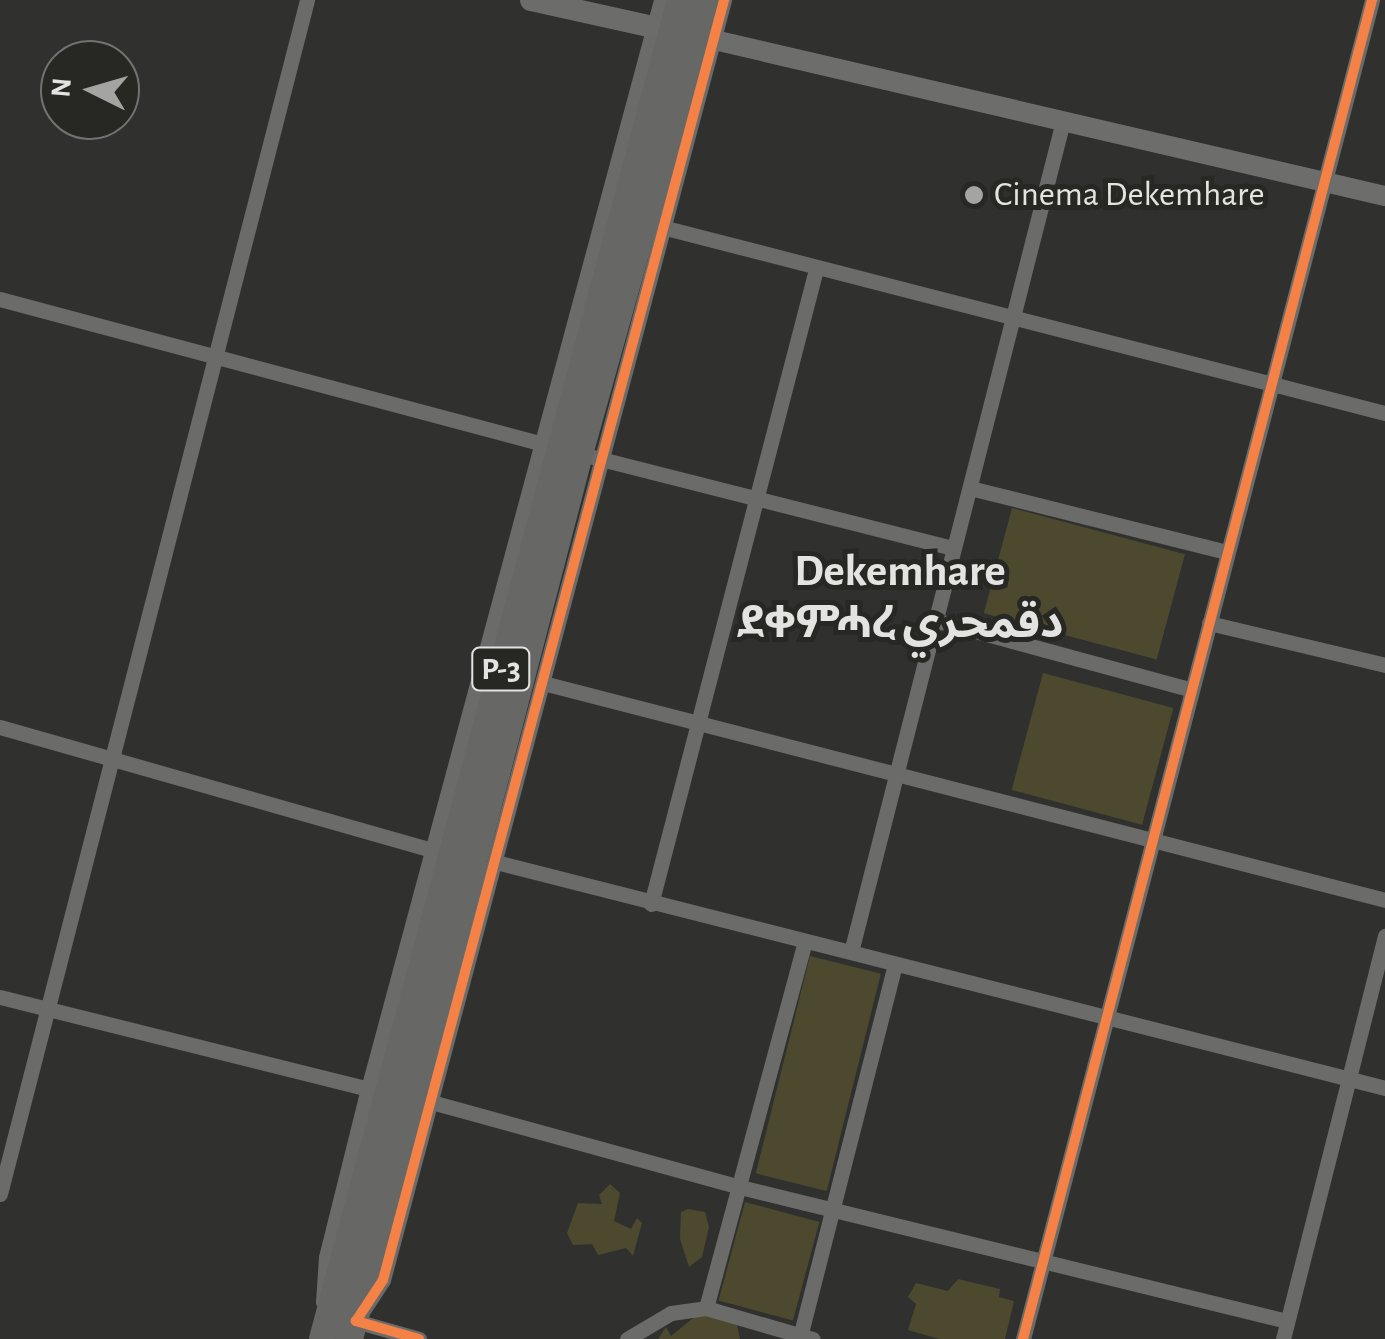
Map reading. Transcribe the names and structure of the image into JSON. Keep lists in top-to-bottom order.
{
  "streets": {
    "highway": ["P-3"]
  },
  "districts": ["Dekemhare ደቀምሓረ دقمحري"],
  "places": ["Cinema Dekemhare"],
  "north": "left"
}
